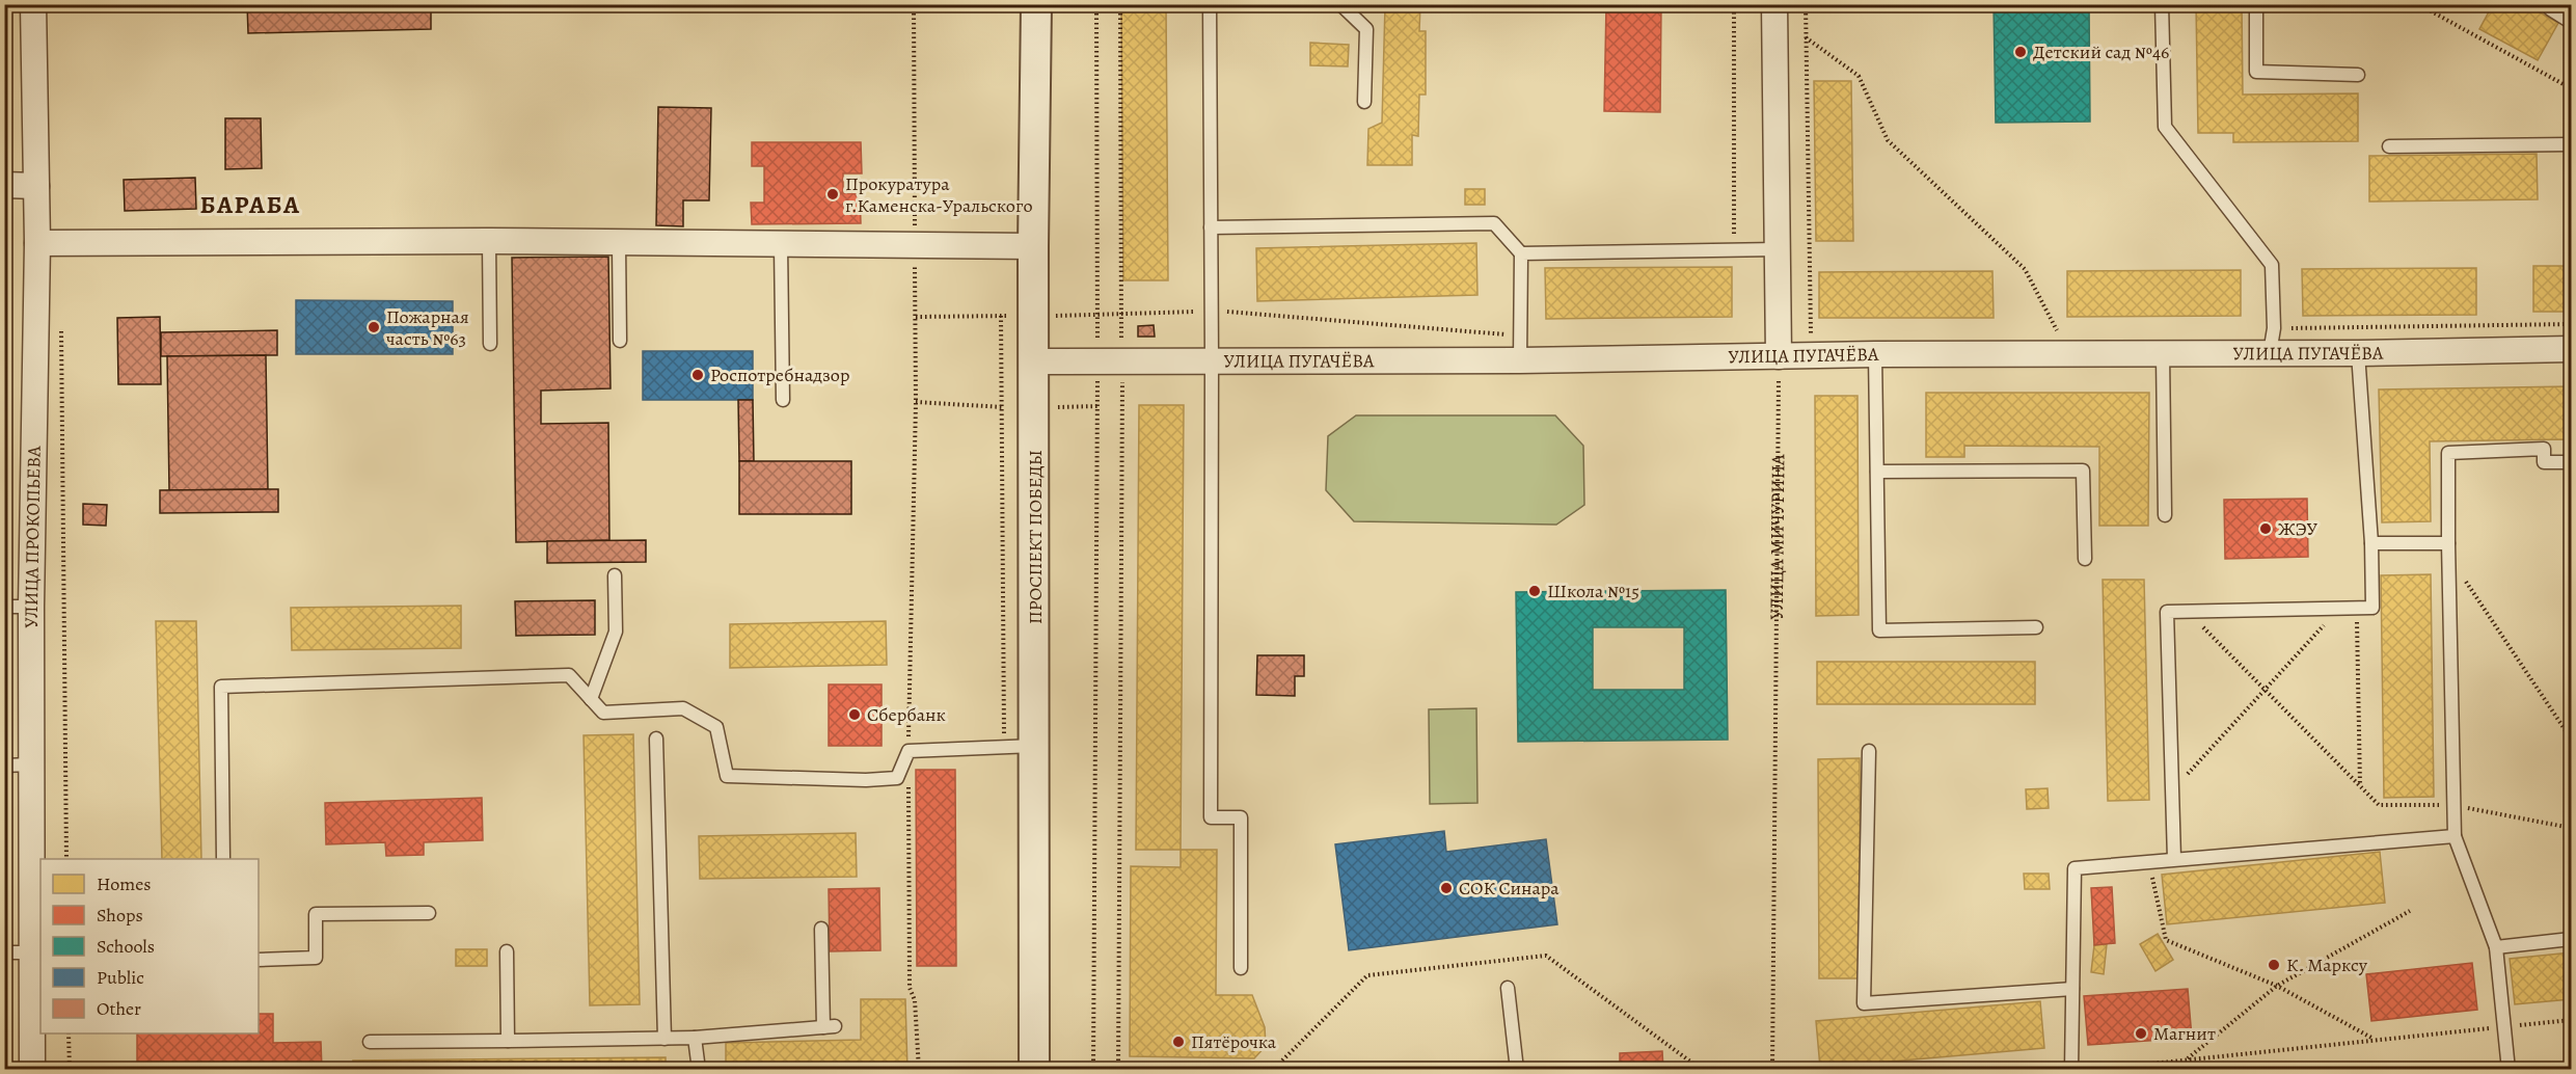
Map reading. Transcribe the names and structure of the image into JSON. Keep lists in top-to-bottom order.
{
  "streets": {
    "street": ["УЛИЦА ПУГАЧЁВА", "УЛИЦА ПРОКОПЬЕВА", "ПРОСПЕКТ ПОБЕДЫ"],
    "path": ["УЛИЦА МИЧУРИНА"]
  },
  "crossings": [
    ["УЛИЦА ПУГАЧЁВА", "ПРОСПЕКТ ПОБЕДЫ"],
    ["УЛИЦА ПУГАЧЁВА", "УЛИЦА МИЧУРИНА"]
  ],
  "districts": ["БАРАБА"],
  "places": [
    "Детский сад №46",
    "Прокуратура г.Каменска-Уральского",
    "Пожарная часть №63",
    "Роспотребнадзор",
    "ЖЭУ",
    "Школа №15",
    "Сбербанк",
    "СОК Синара",
    "К. Марксу",
    "Магнит",
    "Пятёрочка"
  ],
  "legend": [
    "Homes",
    "Shops",
    "Schools",
    "Public",
    "Other"
  ]
}
